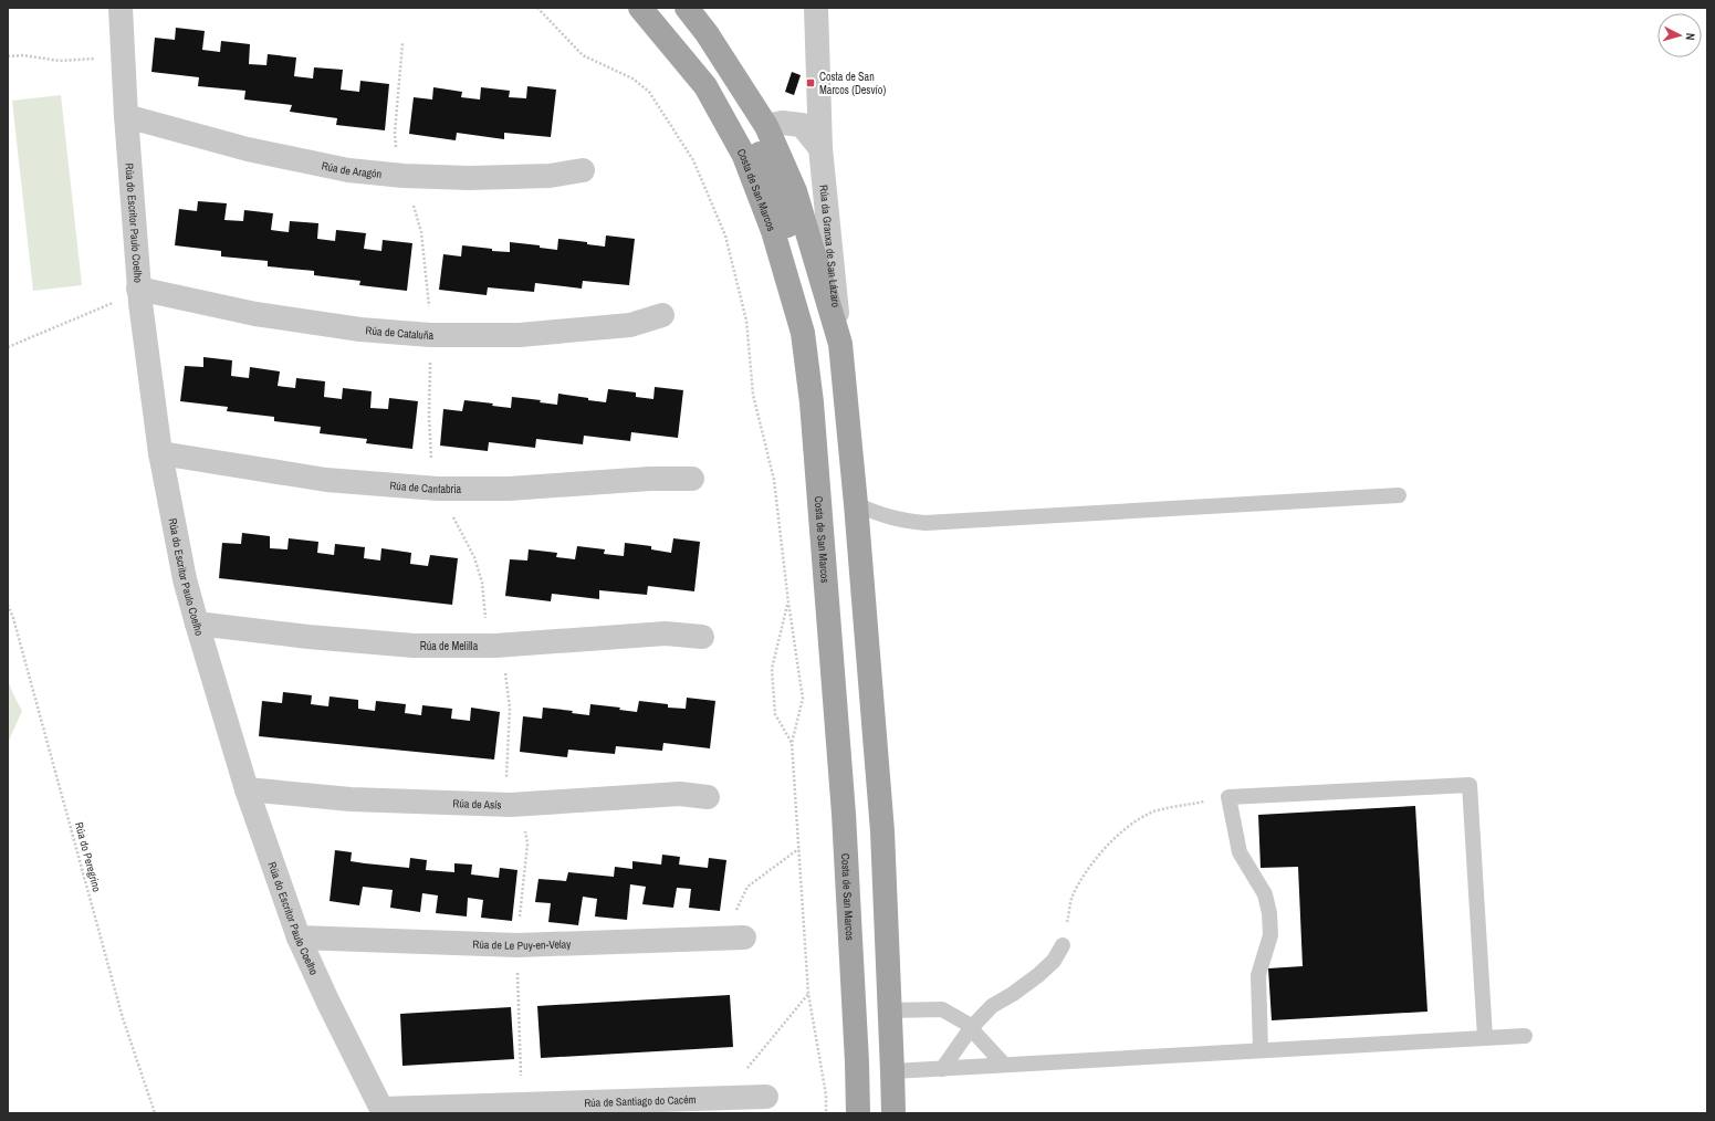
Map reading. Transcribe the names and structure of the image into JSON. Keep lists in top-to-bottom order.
{
  "streets": {
    "main road": ["Costa de San Marcos"],
    "street": [
      "Rúa de Aragón",
      "Rúa do Escritor Paulo Coelho",
      "Rúa da Granxa de San Lázaro",
      "Rúa de Cataluña",
      "Rúa de Cantabria",
      "Rúa de Melilla",
      "Rúa de Asís",
      "Rúa de Le Puy-en-Velay",
      "Rúa de Santiago do Cacém"
    ],
    "path": ["Rúa do Peregrino"]
  },
  "crossings": [
    ["Rúa de Aragón", "Rúa do Escritor Paulo Coelho"],
    ["Rúa do Escritor Paulo Coelho", "Rúa de Cataluña"],
    ["Rúa do Escritor Paulo Coelho", "Rúa de Cantabria"],
    ["Rúa do Escritor Paulo Coelho", "Rúa de Melilla"],
    ["Rúa do Escritor Paulo Coelho", "Rúa de Asís"],
    ["Rúa do Escritor Paulo Coelho", "Rúa de Le Puy-en-Velay"],
    ["Rúa do Escritor Paulo Coelho", "Rúa de Santiago do Cacém"]
  ],
  "places": {
    "transit": ["Costa de San Marcos (Desvío)"]
  },
  "north": "right"
}
